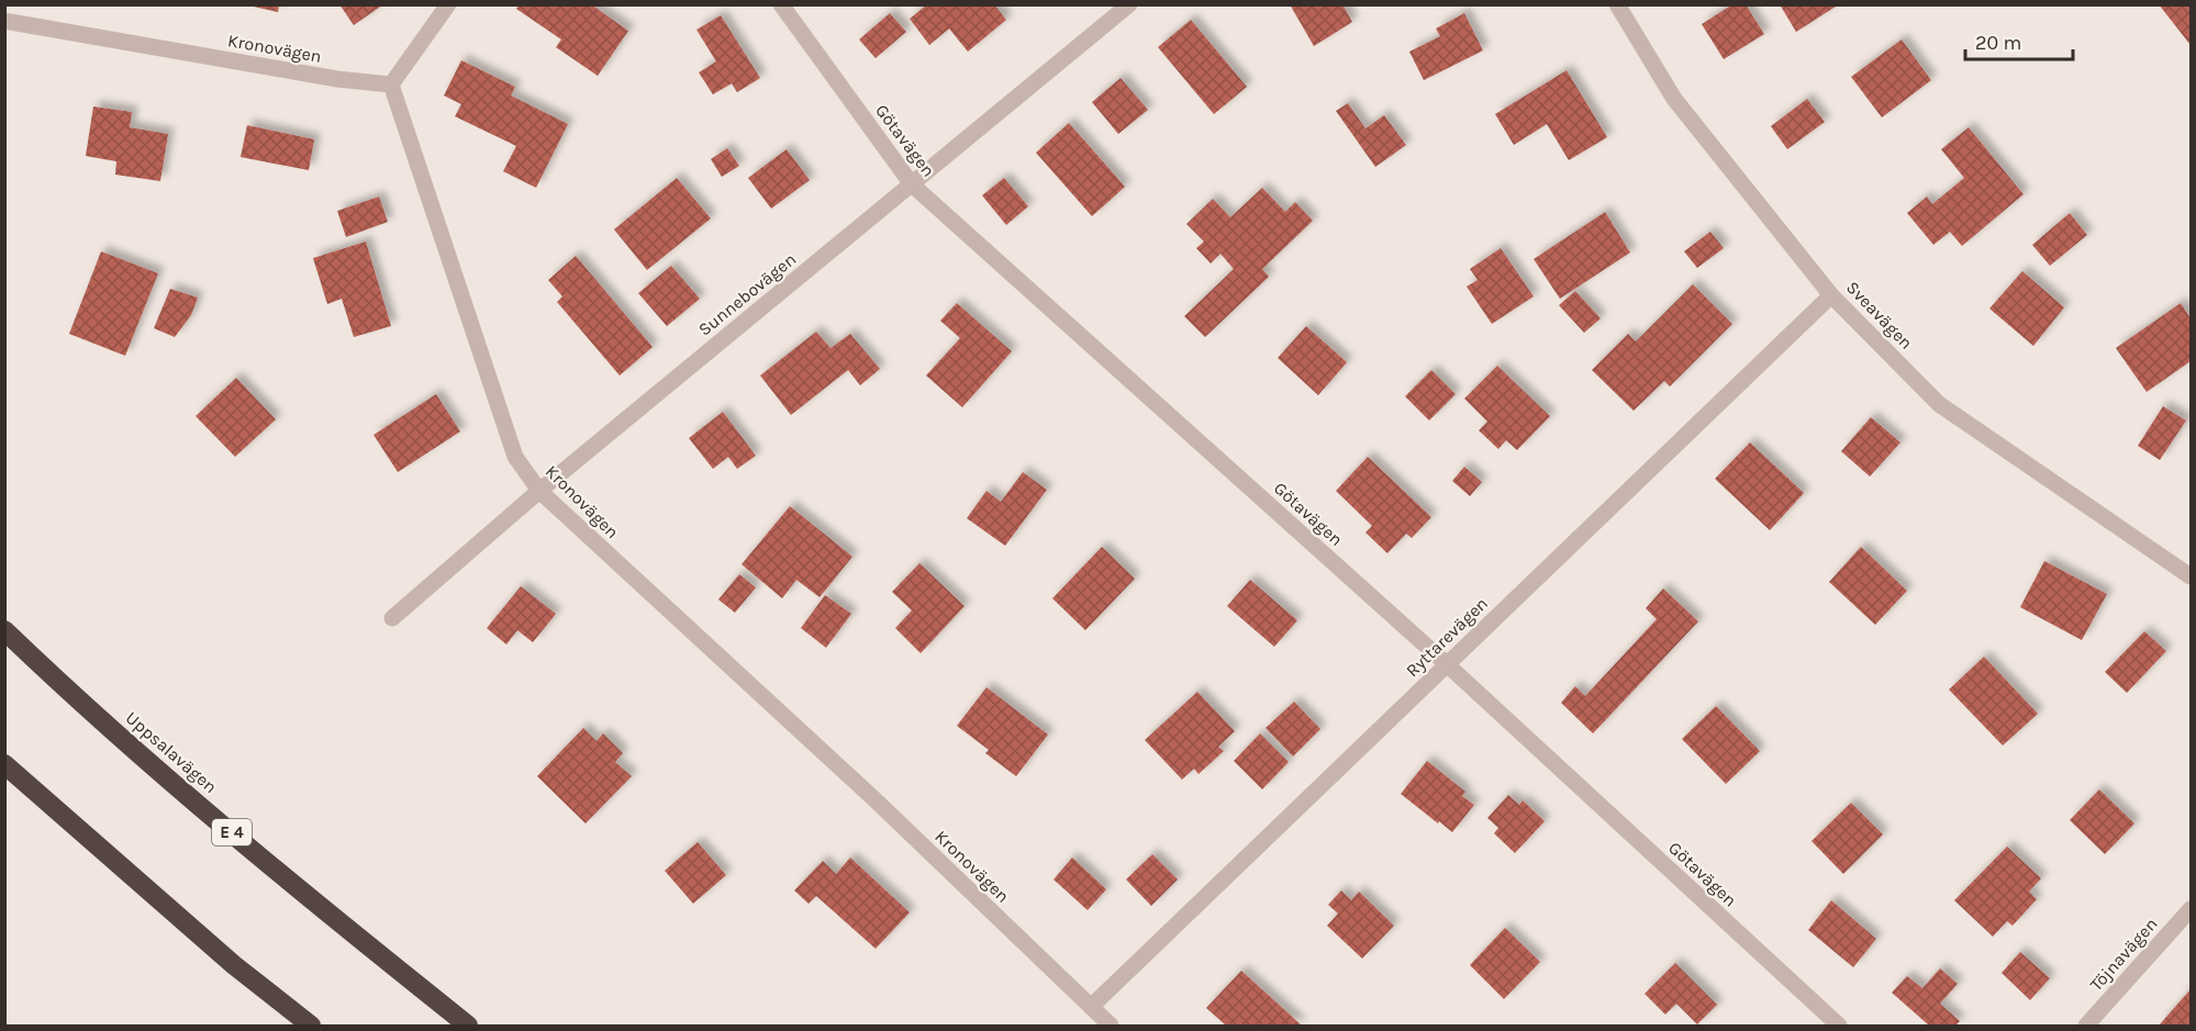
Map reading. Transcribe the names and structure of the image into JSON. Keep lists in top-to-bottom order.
{
  "streets": {
    "highway": ["Uppsalavägen", "E 4"],
    "street": [
      "Kronovägen",
      "Götavägen",
      "Sunnebovägen",
      "Sveavägen",
      "Ryttarevägen",
      "Töjnavägen"
    ]
  },
  "crossings": [
    ["Kronovägen", "Sunnebovägen"],
    ["Kronovägen", "Ryttarevägen"],
    ["Götavägen", "Sunnebovägen"],
    ["Götavägen", "Ryttarevägen"],
    ["Sveavägen", "Ryttarevägen"]
  ],
  "scale_bar": "20 m"
}
